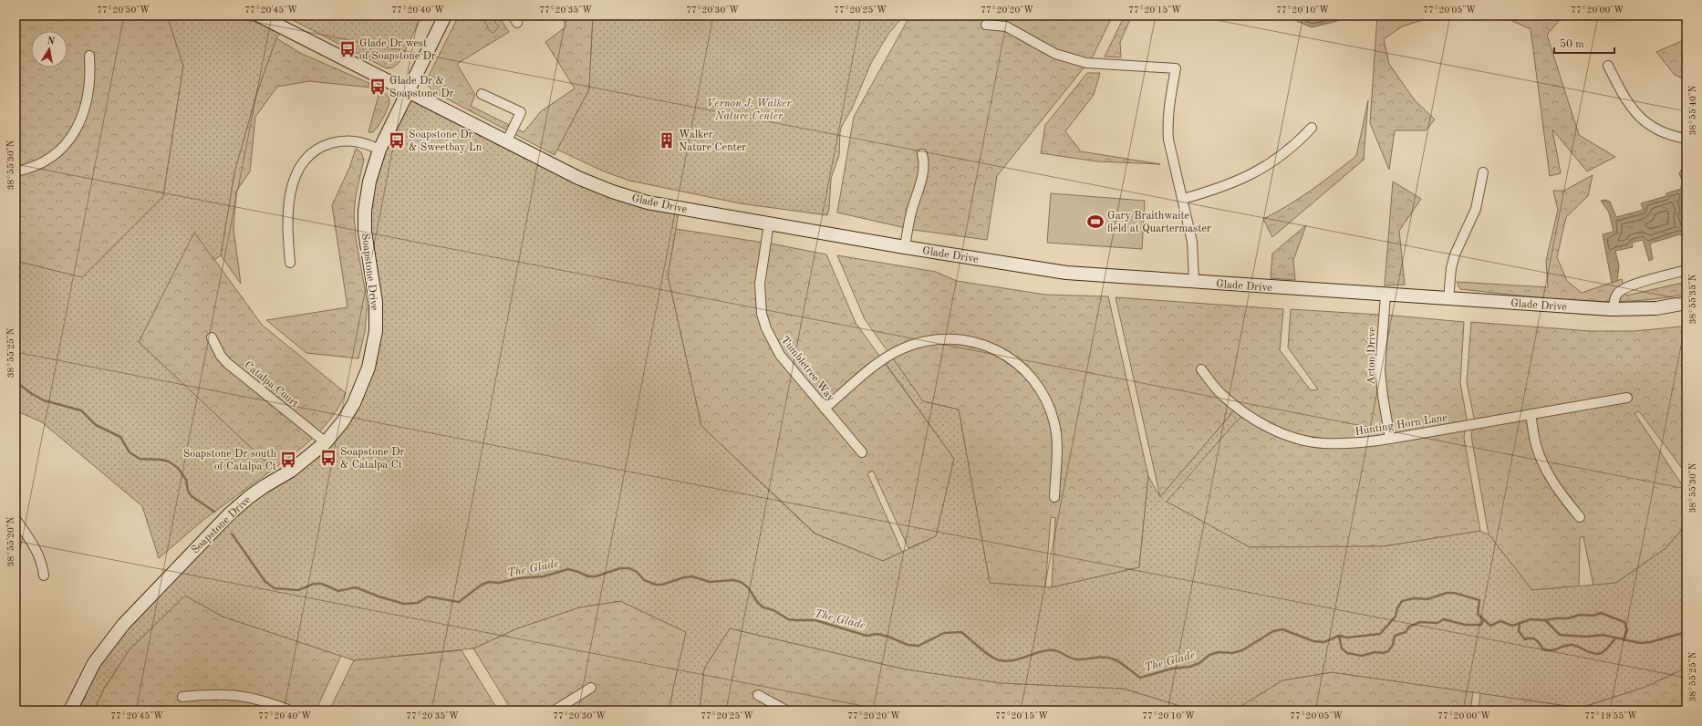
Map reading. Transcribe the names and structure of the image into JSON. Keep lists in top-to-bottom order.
{
  "streets": {
    "street": [
      "Glade Drive",
      "Soapstone Drive",
      "Acton Drive",
      "Tumbletree Way",
      "Catalpa Court",
      "Hunting Horn Lane"
    ]
  },
  "crossings": [
    ["Glade Drive", "Soapstone Drive"],
    ["Glade Drive", "Acton Drive"],
    ["Glade Drive", "Tumbletree Way"],
    ["Soapstone Drive", "Catalpa Court"],
    ["Acton Drive", "Hunting Horn Lane"]
  ],
  "water": ["The Glade"],
  "parks": ["Vernon J. Walker Nature Center"],
  "places": {
    "bus stop": [
      "Glade Dr west of Soapstone Dr",
      "Glade Dr & Soapstone Dr",
      "Soapstone Dr & Sweetbay Ln",
      "Soapstone Dr & Catalpa Ct",
      "Soapstone Dr south of Catalpa Ct"
    ],
    "building": ["Walker Nature Center"],
    "sports": ["Gary Braithwaite field at Quartermaster"]
  },
  "scale_bar": "50 m",
  "north": "top",
  "coordinates": [
    "77°20'50\"W",
    "77°20'45\"W",
    "77°20'40\"W",
    "77°20'35\"W",
    "77°20'30\"W",
    "77°20'25\"W",
    "77°20'20\"W",
    "77°20'15\"W",
    "77°20'10\"W",
    "77°20'05\"W",
    "77°20'00\"W",
    "38°55'40\"N",
    "38°55'30\"N",
    "38°55'35\"N",
    "38°55'25\"N",
    "38°55'20\"N",
    "77°19'55\"W"
  ]
}
